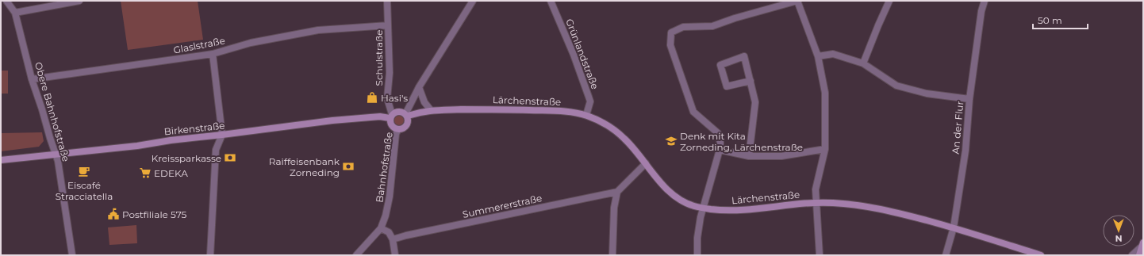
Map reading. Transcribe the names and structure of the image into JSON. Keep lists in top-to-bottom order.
{
  "streets": {
    "street": [
      "Glaslstraße",
      "Grünlandstraße",
      "Schulstraße",
      "Lärchenstraße",
      "Obere Bahnhofstraße",
      "An der Flur",
      "Birkenstraße",
      "Bahnhofstraße",
      "Summererstraße"
    ]
  },
  "crossings": [
    ["Glaslstraße", "Schulstraße"],
    ["Glaslstraße", "Obere Bahnhofstraße"],
    ["Grünlandstraße", "Lärchenstraße"],
    ["Schulstraße", "Lärchenstraße"],
    ["Schulstraße", "Birkenstraße"],
    ["Schulstraße", "Bahnhofstraße"],
    ["Lärchenstraße", "An der Flur"],
    ["Lärchenstraße", "Birkenstraße"],
    ["Lärchenstraße", "Bahnhofstraße"],
    ["Obere Bahnhofstraße", "Birkenstraße"],
    ["Birkenstraße", "Bahnhofstraße"]
  ],
  "places": {
    "shop": ["Hasi's"],
    "school or university": ["Denk mit Kita Zorneding, Lärchenstraße"],
    "bank": ["Kreissparkasse", "Raiffeisenbank Zorneding"],
    "cafe": ["Eiscafé Stracciatella"],
    "supermarket": ["EDEKA"],
    "public building": ["Postfiliale 575"]
  },
  "scale_bar": "50 m",
  "north": "bottom"
}
